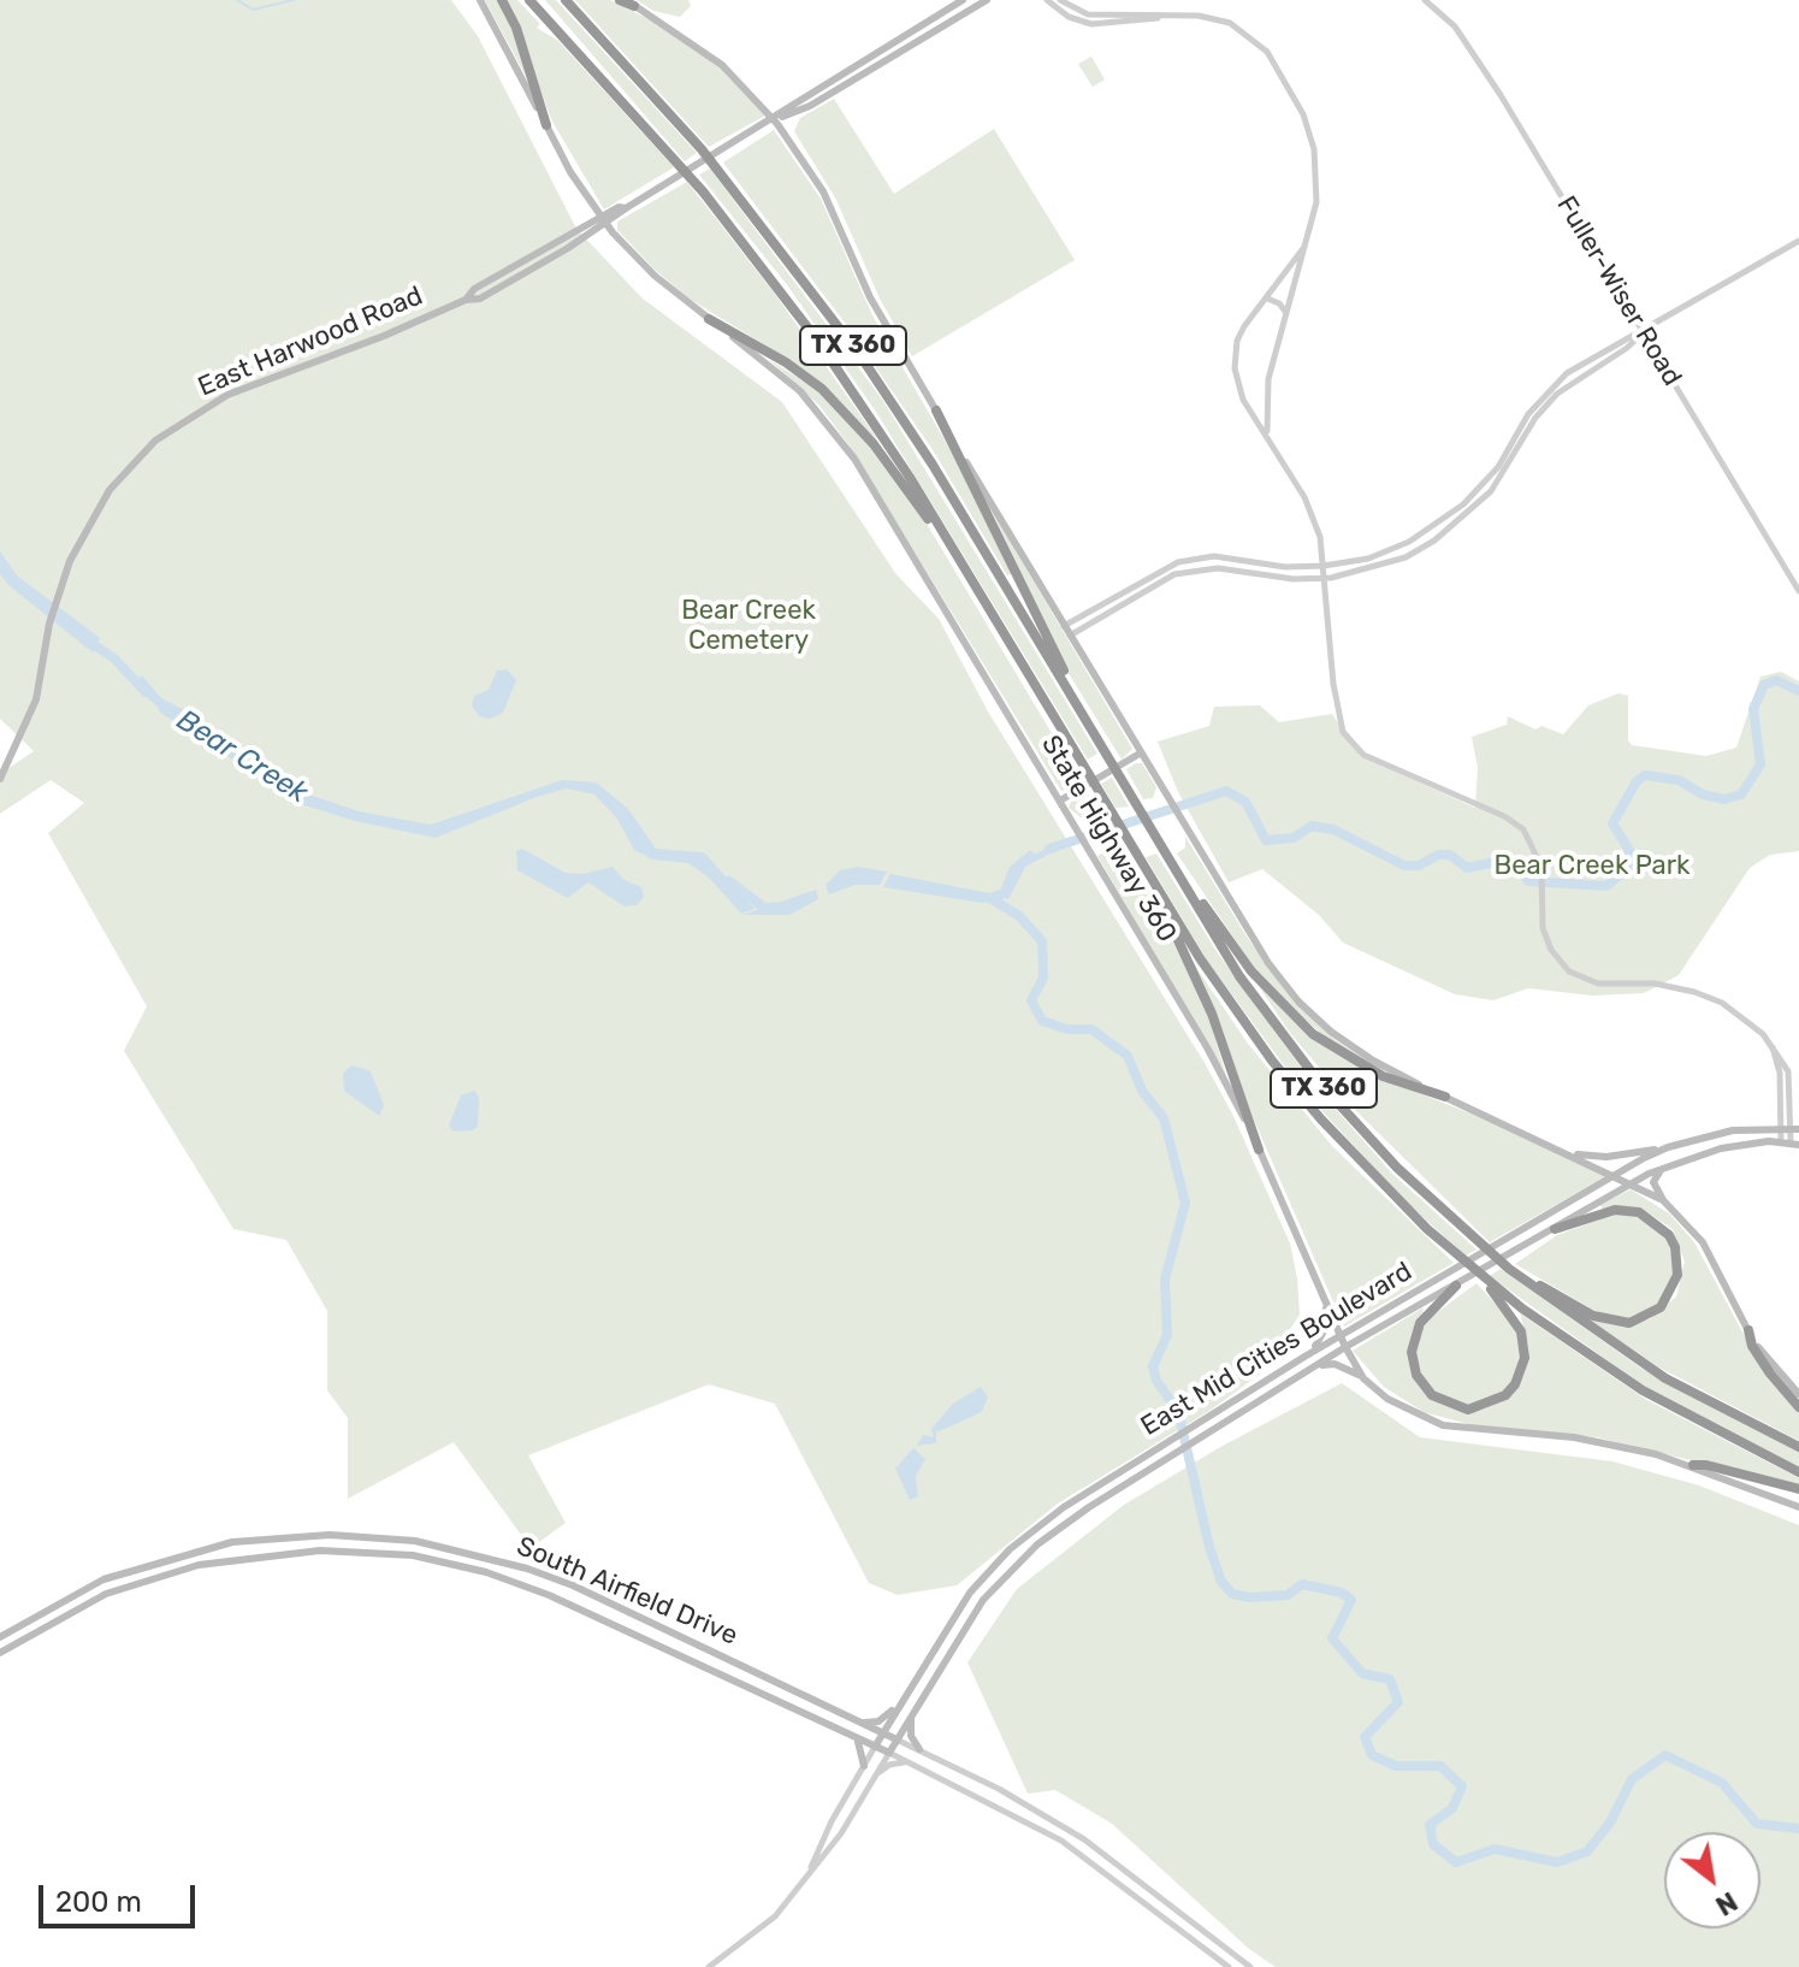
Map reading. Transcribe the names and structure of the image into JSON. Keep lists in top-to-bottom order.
{
  "streets": {
    "highway": ["TX 360"],
    "main road": [
      "East Harwood Road",
      "State Highway 360",
      "East Mid Cities Boulevard",
      "South Airfield Drive"
    ],
    "street": ["Fuller-Wiser Road"]
  },
  "crossings": [
    ["East Harwood Road", "State Highway 360"],
    ["State Highway 360", "East Mid Cities Boulevard"],
    ["East Mid Cities Boulevard", "South Airfield Drive"]
  ],
  "water": ["Bear Creek"],
  "parks": ["Bear Creek Cemetery", "Bear Creek Park"],
  "scale_bar": "200 m",
  "north": "bottom right"
}
